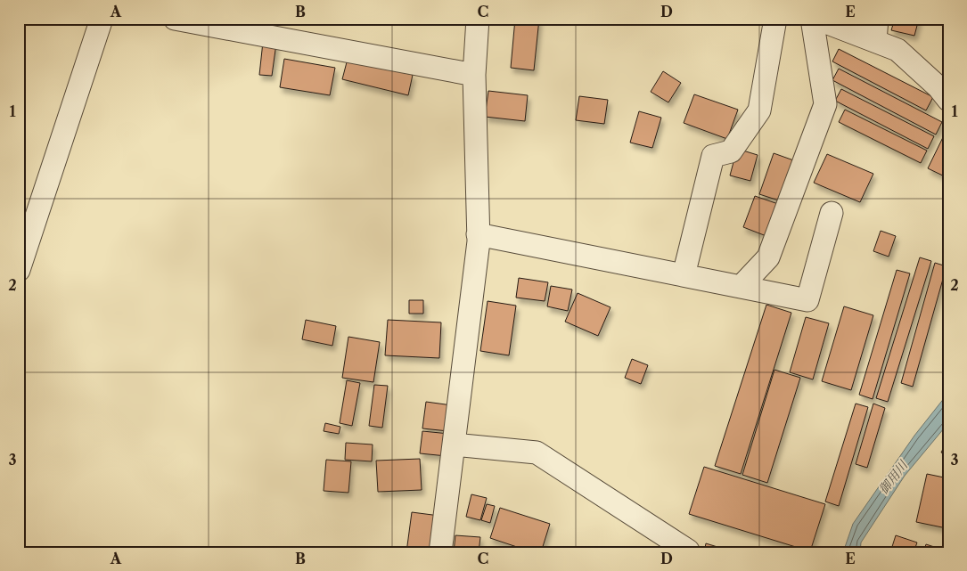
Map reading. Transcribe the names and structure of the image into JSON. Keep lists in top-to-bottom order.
{
  "water": ["御用川"],
  "grid": {
    "columns": [
      "A",
      "B",
      "C",
      "D",
      "E"
    ],
    "rows": ["1", "2", "3"]
  }
}
